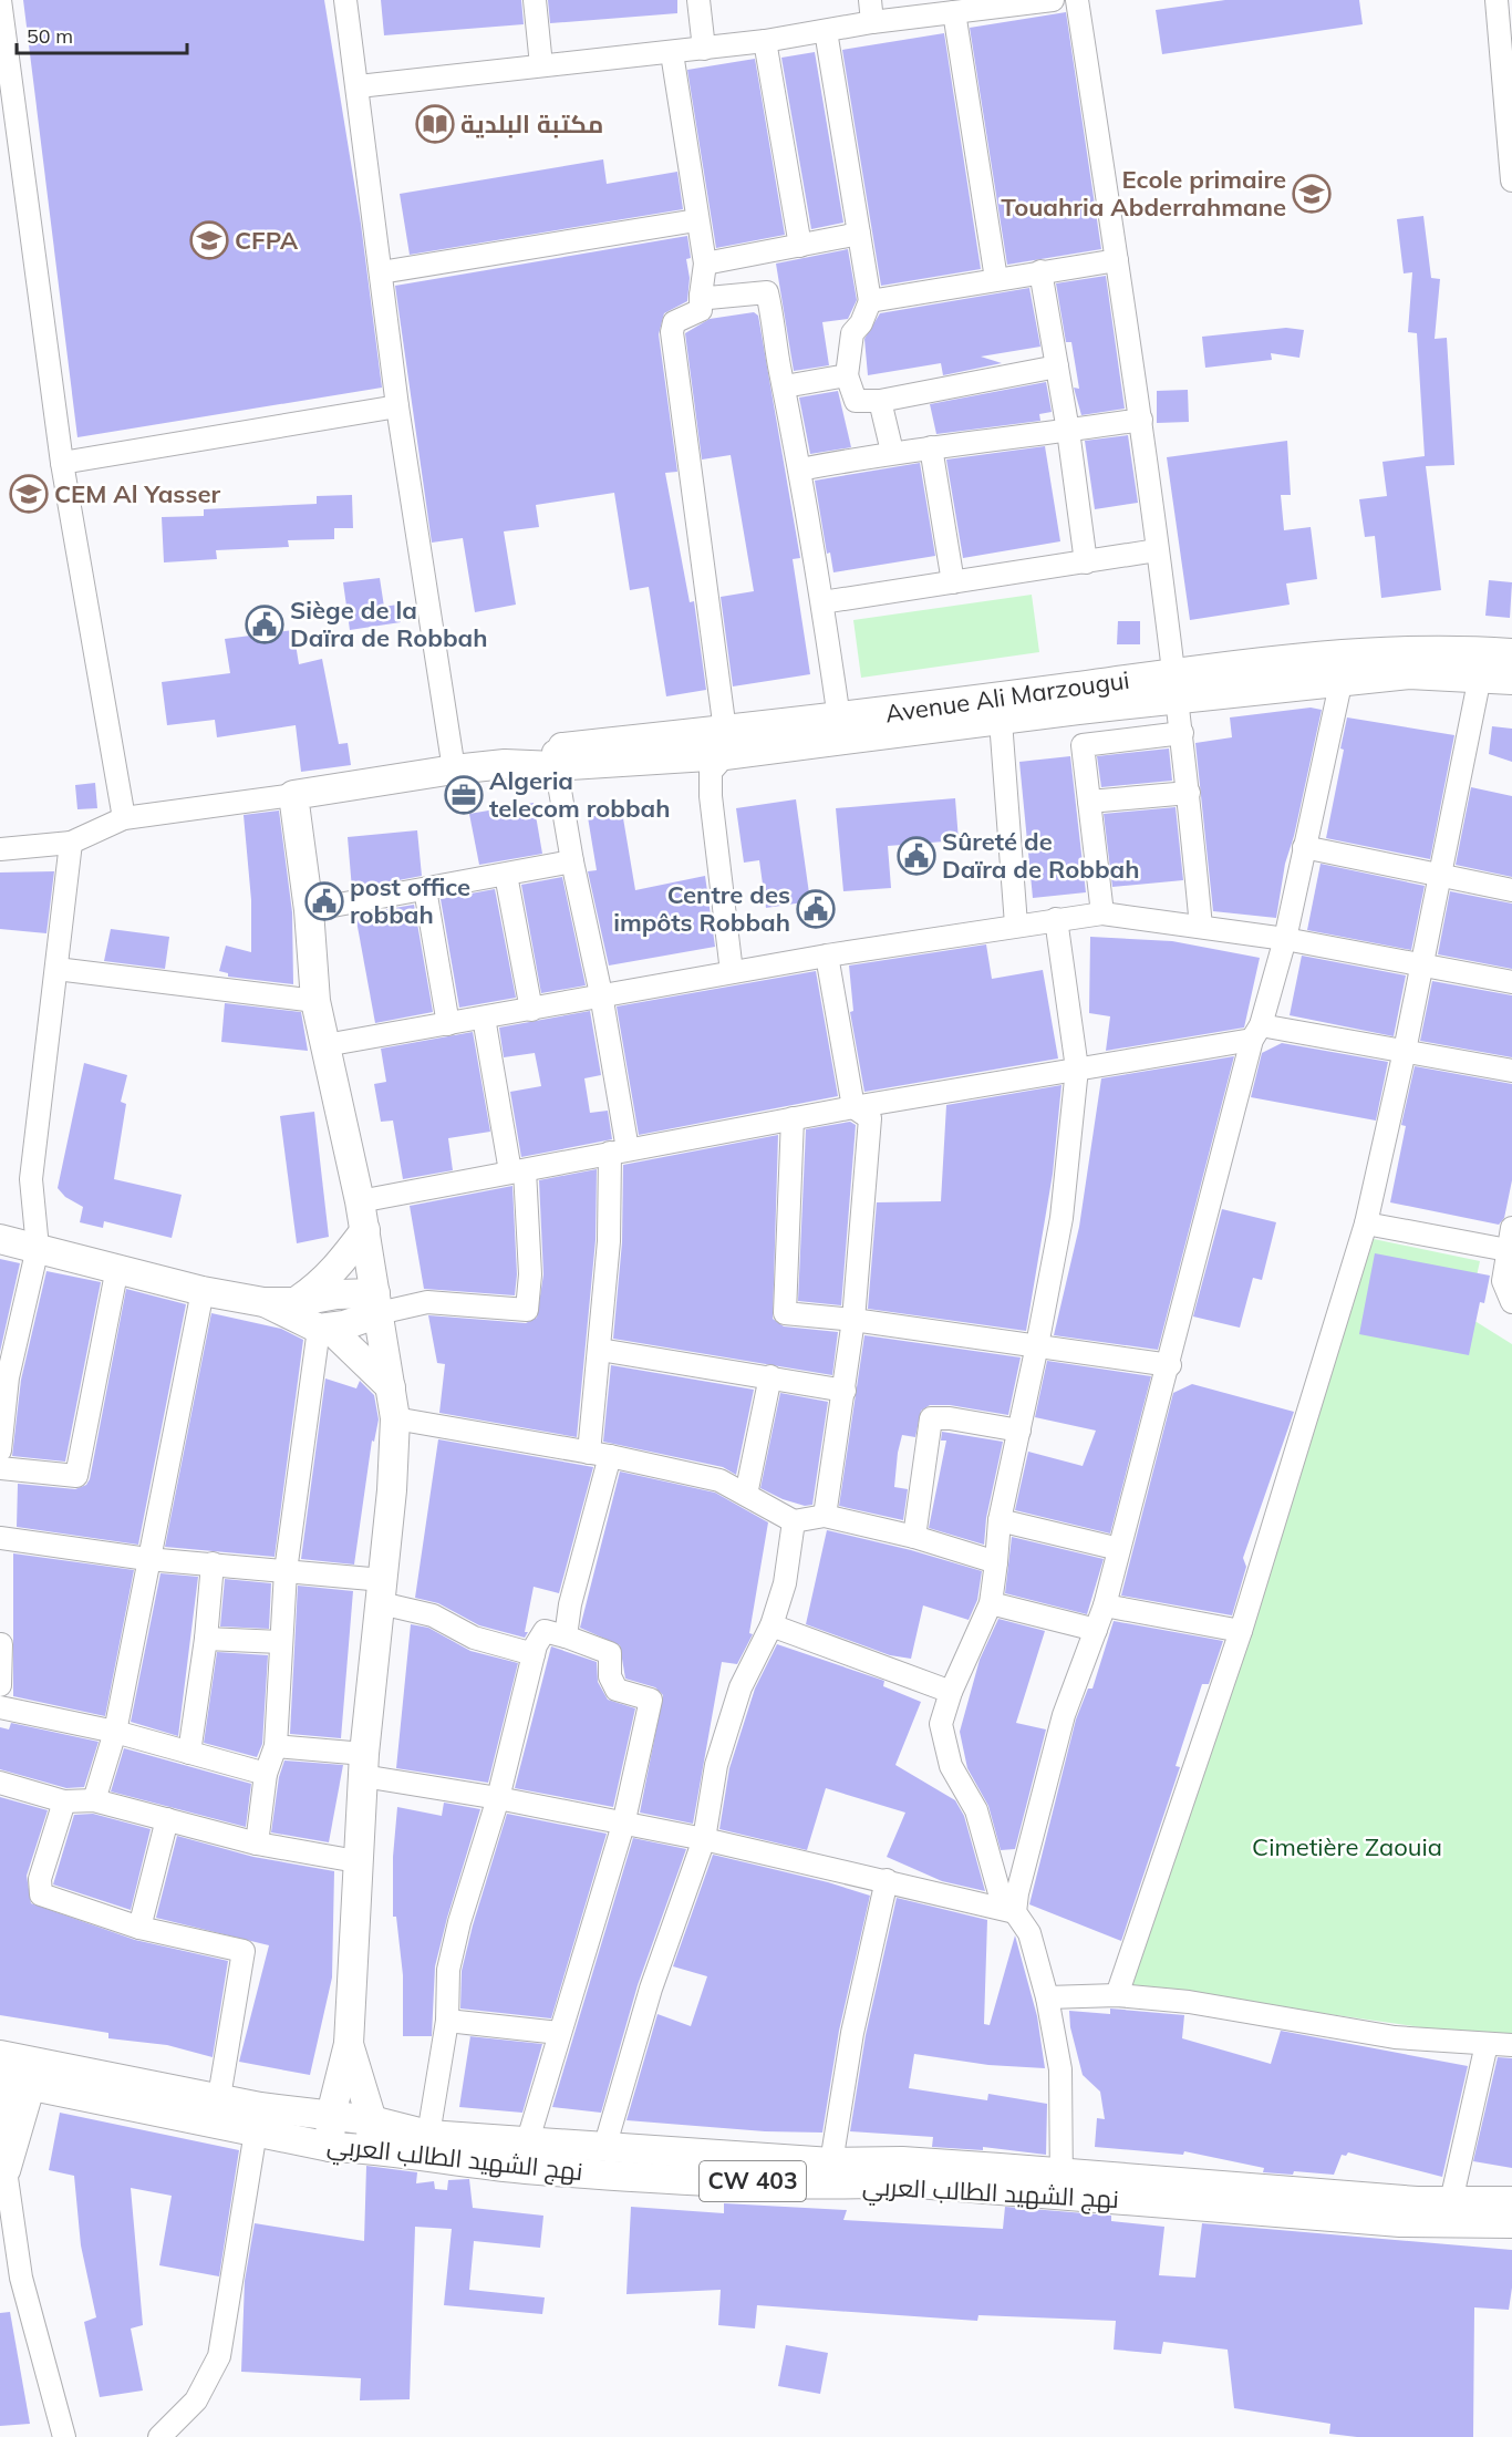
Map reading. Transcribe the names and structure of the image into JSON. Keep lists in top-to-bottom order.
{
  "streets": {
    "main road": ["Avenue Ali Marzougui", "نهج الشهيد الطالب العربي", "CW 403"]
  },
  "parks": ["Cimetière Zaouia"],
  "places": {
    "library": ["مكتبة البلدية"],
    "school or university": ["Ecole primaire Touahria Abderrahmane", "CFPA", "CEM Al Yasser"],
    "public building": [
      "Siège de la Daïra de Robbah",
      "Sûreté de Daïra de Robbah",
      "post office robbah",
      "Centre des impôts Robbah"
    ],
    "office": ["Algeria telecom robbah"]
  },
  "scale_bar": "50 m"
}
